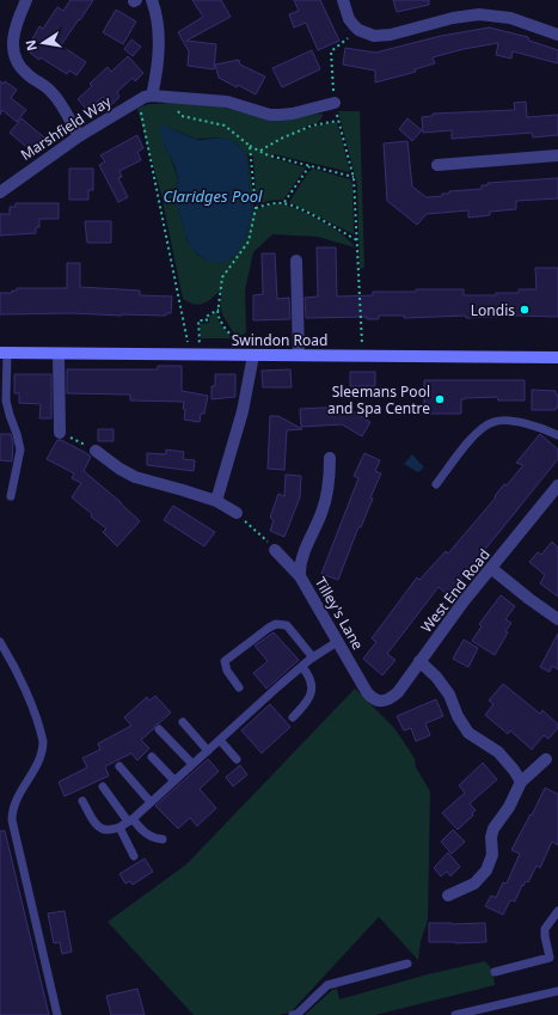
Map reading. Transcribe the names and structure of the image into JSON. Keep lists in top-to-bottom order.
{
  "streets": {
    "main road": ["Swindon Road"],
    "street": ["Marshfield Way", "West End Road", "Tilley's Lane"]
  },
  "crossings": [
    ["West End Road", "Tilley's Lane"]
  ],
  "water": ["Claridges Pool"],
  "places": ["Londis", "Sleemans Pool and Spa Centre"],
  "north": "left"
}
